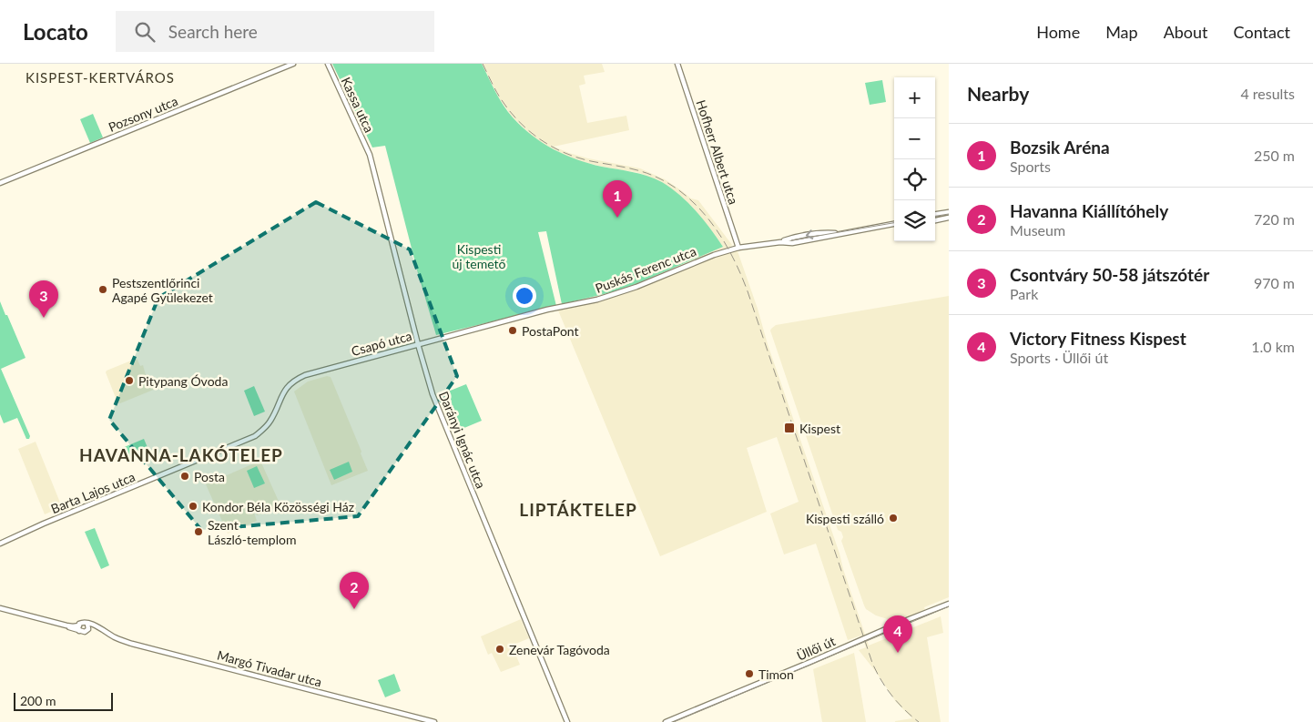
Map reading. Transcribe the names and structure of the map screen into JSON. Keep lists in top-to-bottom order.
{
  "streets": {
    "street": [
      "Kassa utca",
      "Pozsony utca",
      "Hofherr Albert utca",
      "Puskás Ferenc utca",
      "Csapó utca",
      "Darányi Ignác utca",
      "Barta Lajos utca",
      "Üllői út",
      "Margó Tivadar utca"
    ]
  },
  "crossings": [
    ["Kassa utca", "Darányi Ignác utca"],
    ["Hofherr Albert utca", "Puskás Ferenc utca"],
    ["Puskás Ferenc utca", "Csapó utca"],
    ["Csapó utca", "Darányi Ignác utca"],
    ["Csapó utca", "Barta Lajos utca"]
  ],
  "districts": ["KISPEST-KERTVÁROS", "HAVANNA-LAKÓTELEP", "LIPTÁKTELEP"],
  "parks": ["Kispesti új temető"],
  "places": {
    "other": [
      "Pestszentlőrinci Agapé Gyülekezet",
      "PostaPont",
      "Pitypang Óvoda",
      "Posta",
      "Kondor Béla Közösségi Ház",
      "Kispesti szálló",
      "Szent László-templom",
      "Zenevár Tagóvoda",
      "Timon"
    ],
    "transit": ["Kispest"]
  },
  "scale_bar": "200 m",
  "page": {
    "header": "Locato",
    "search": "Search here",
    "nav": [
      "Home",
      "Map",
      "About",
      "Contact"
    ],
    "heading": ["Nearby", "4 results"],
    "map_buttons": ["+", "−"],
    "list": [
      {
        "mark": "1",
        "name": "Bozsik Aréna",
        "note": "Sports",
        "value": "250 m"
      },
      {
        "mark": "2",
        "name": "Havanna Kiállítóhely",
        "note": "Museum",
        "value": "720 m"
      },
      {
        "mark": "3",
        "name": "Csontváry 50-58 játszótér",
        "note": "Park",
        "value": "970 m"
      },
      {
        "mark": "4",
        "name": "Victory Fitness Kispest",
        "note": "Sports · Üllői út",
        "value": "1.0 km"
      }
    ],
    "pins": [
      "1",
      "3",
      "2",
      "4"
    ],
    "scale": "200 m"
  }
}
